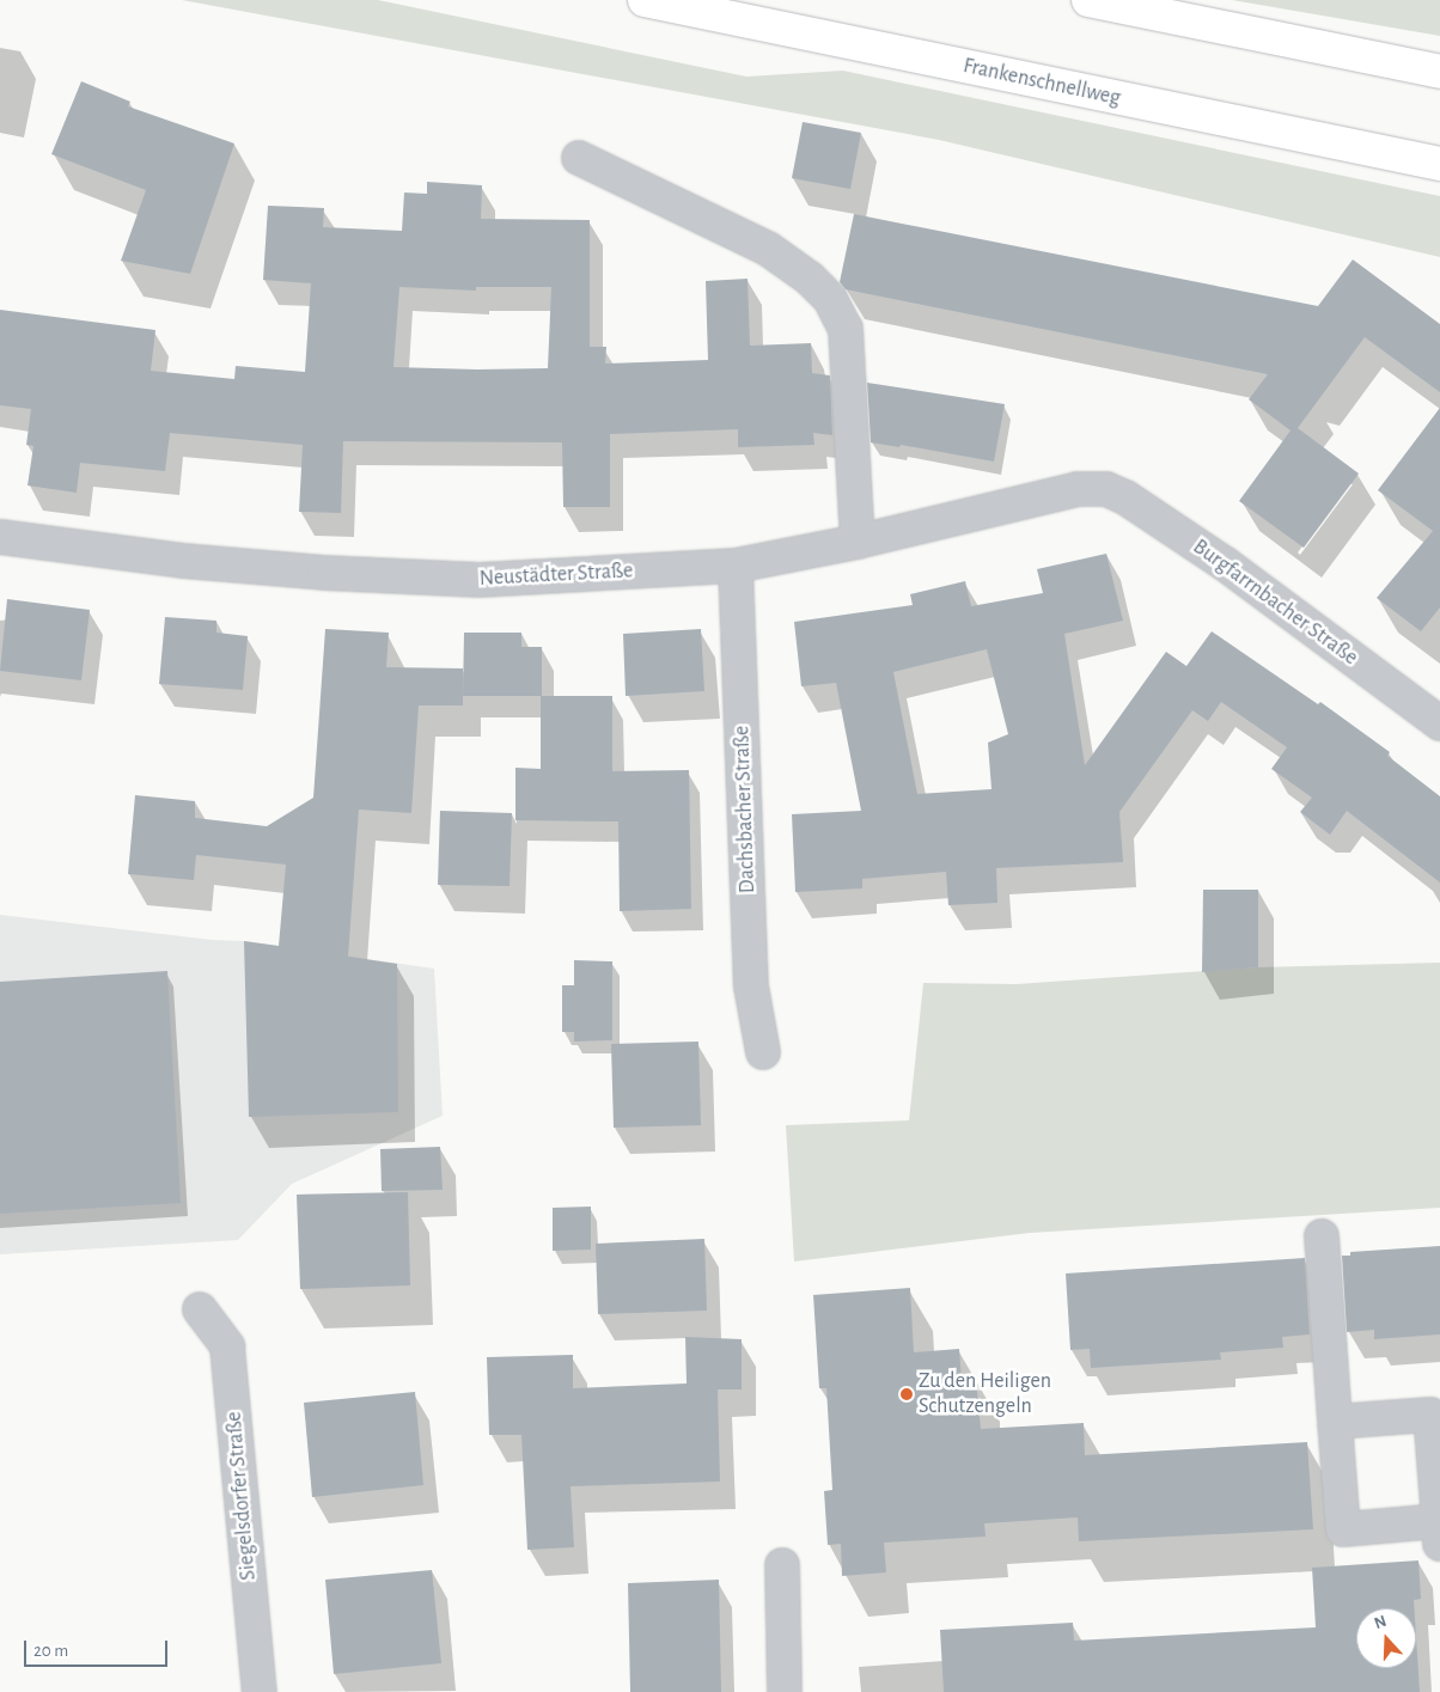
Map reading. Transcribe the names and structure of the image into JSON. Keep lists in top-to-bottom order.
{
  "streets": {
    "highway": ["Frankenschnellweg"],
    "street": [
      "Neustädter Straße",
      "Burgfarrnbacher Straße",
      "Dachsbacher Straße",
      "Siegelsdorfer Straße"
    ]
  },
  "crossings": [
    ["Neustädter Straße", "Burgfarrnbacher Straße"],
    ["Neustädter Straße", "Dachsbacher Straße"]
  ],
  "places": ["Zu den Heiligen Schutzengeln"],
  "scale_bar": "20 m",
  "north": "top"
}
